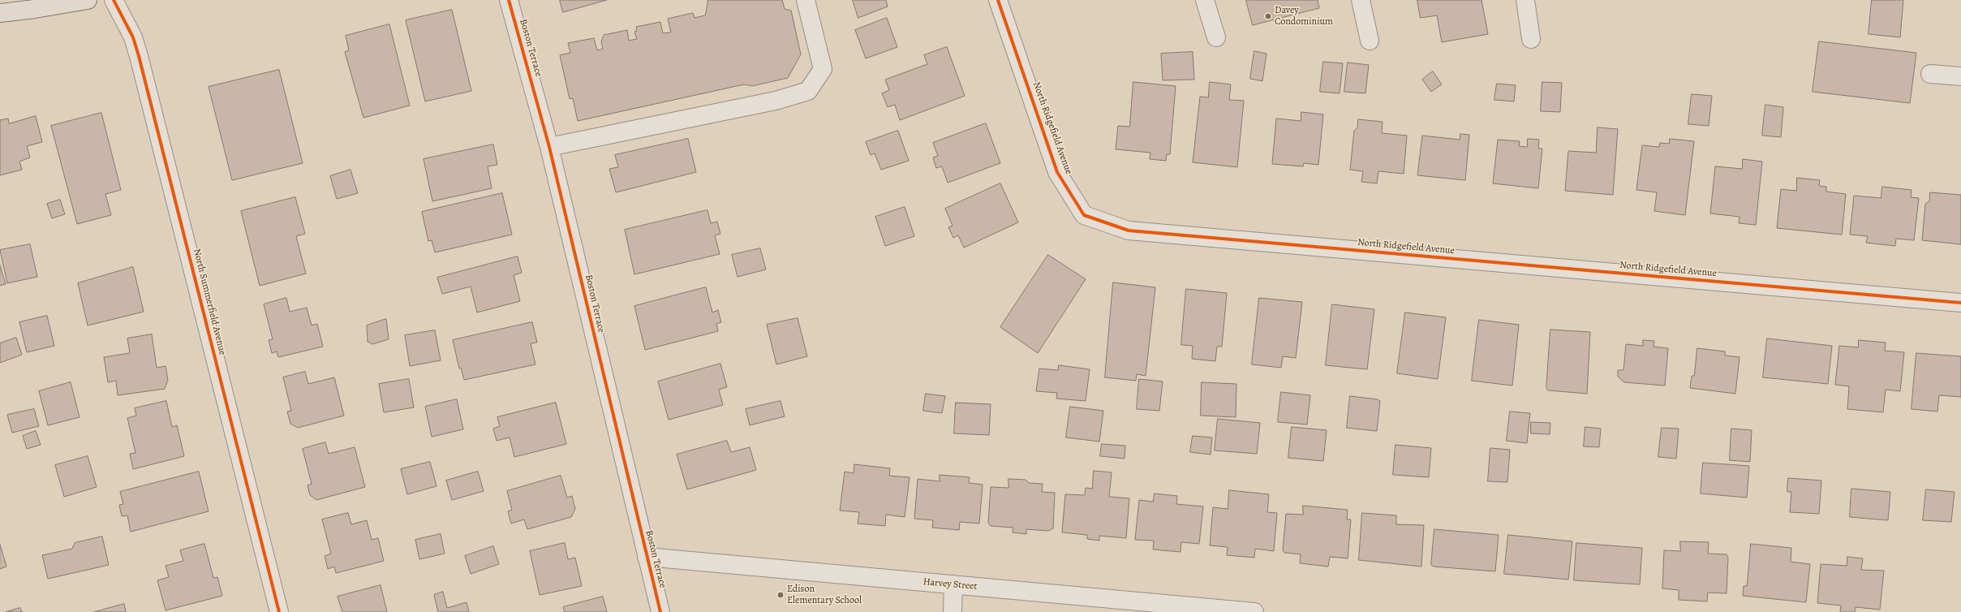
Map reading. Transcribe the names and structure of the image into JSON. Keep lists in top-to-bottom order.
{
  "streets": {
    "street": [
      "Boston Terrace",
      "North Ridgefield Avenue",
      "North Summerfield Avenue",
      "Harvey Street"
    ]
  },
  "crossings": [
    ["Boston Terrace", "Harvey Street"]
  ],
  "places": ["Davey Condominium", "Edison Elementary School"]
}
